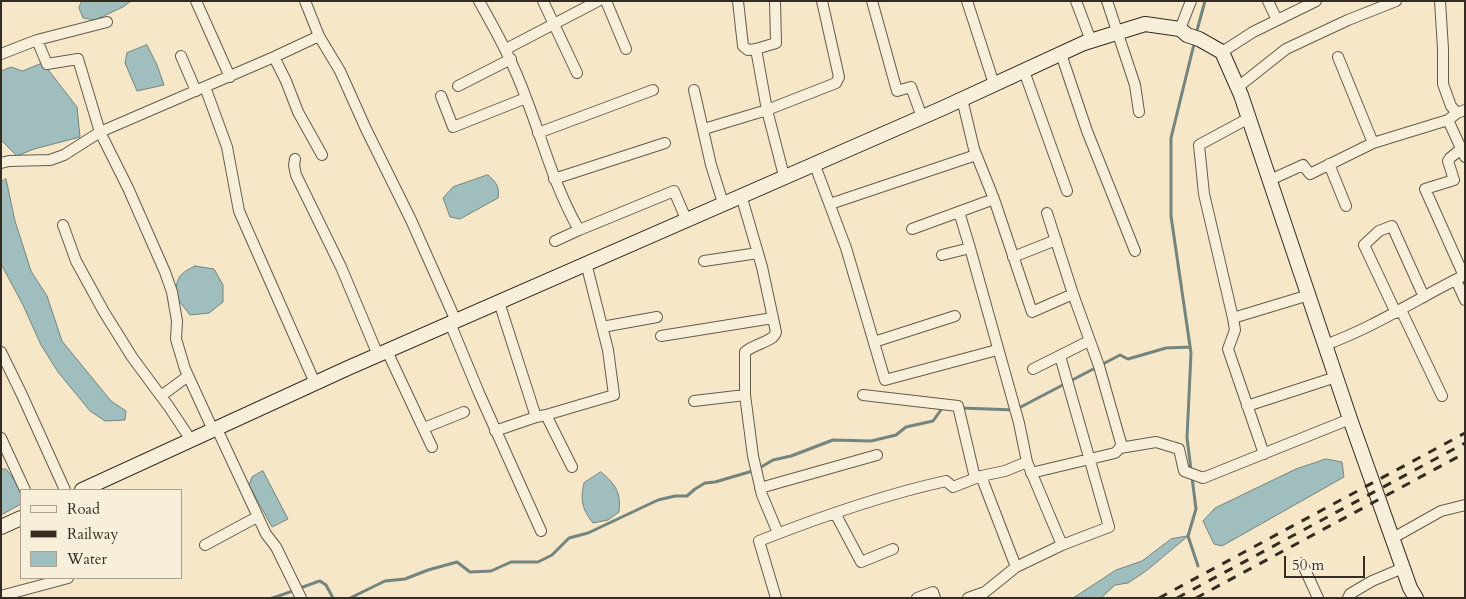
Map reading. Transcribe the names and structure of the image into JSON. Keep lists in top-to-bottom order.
{
  "legend": ["Road", "Railway", "Water"],
  "scale_bar": "50 m"
}
